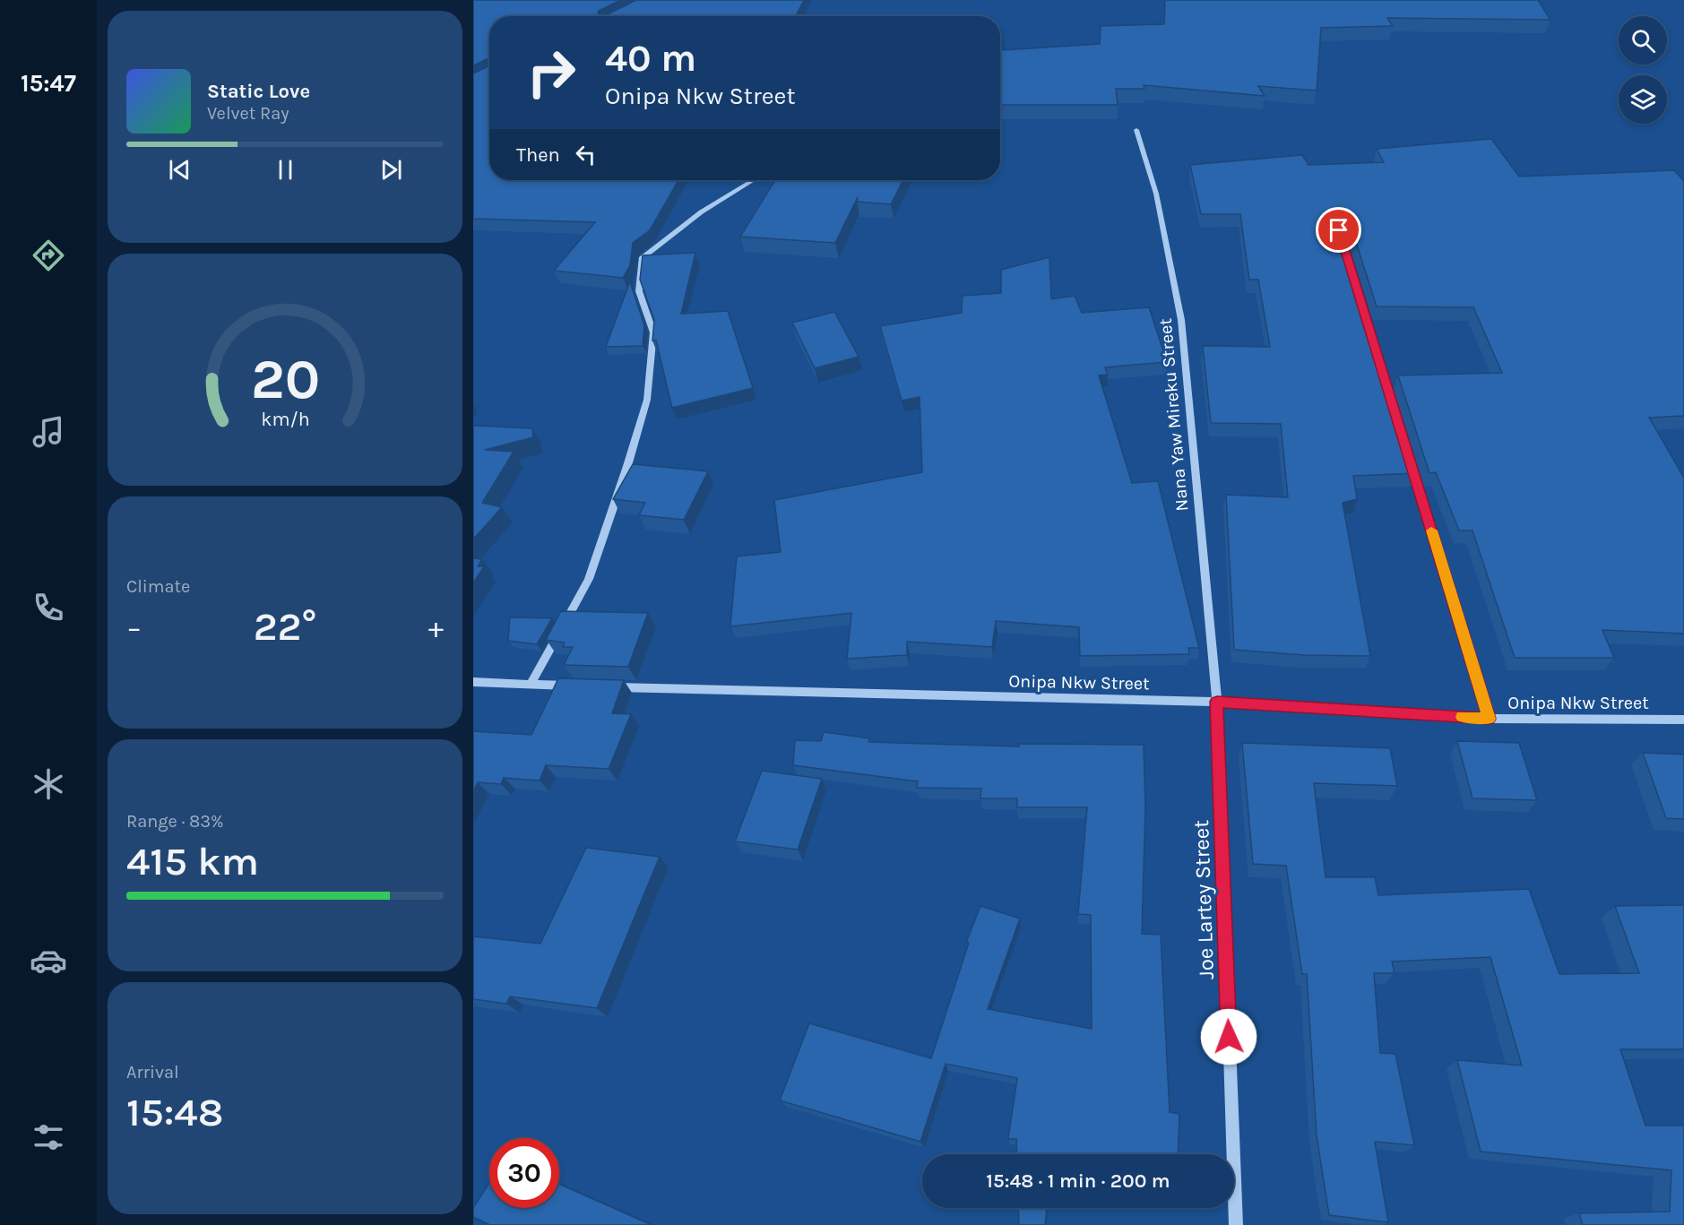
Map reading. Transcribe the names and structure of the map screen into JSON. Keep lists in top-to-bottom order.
{
  "streets": {
    "street": ["Nana Yaw Mireku Street", "Onipa Nkw Street", "Joe Lartey Street"]
  },
  "crossings": [
    ["Nana Yaw Mireku Street", "Onipa Nkw Street"],
    ["Nana Yaw Mireku Street", "Joe Lartey Street"],
    ["Onipa Nkw Street", "Joe Lartey Street"]
  ],
  "page": {
    "tabs": "15:47",
    "turn": ["40 m", "Onipa Nkw Street"],
    "song": ["Static Love", "Velvet Ray"],
    "then": "Then",
    "tile": [
      "Climate",
      ["Range · 83%", "415 km"],
      ["Arrival", "15:48"]
    ],
    "heat": ["−", "22°", "+"],
    "limit": "30",
    "trip": "15:48 · 1 min · 200 m",
    "gauge": ["20", "km/h"]
  }
}
